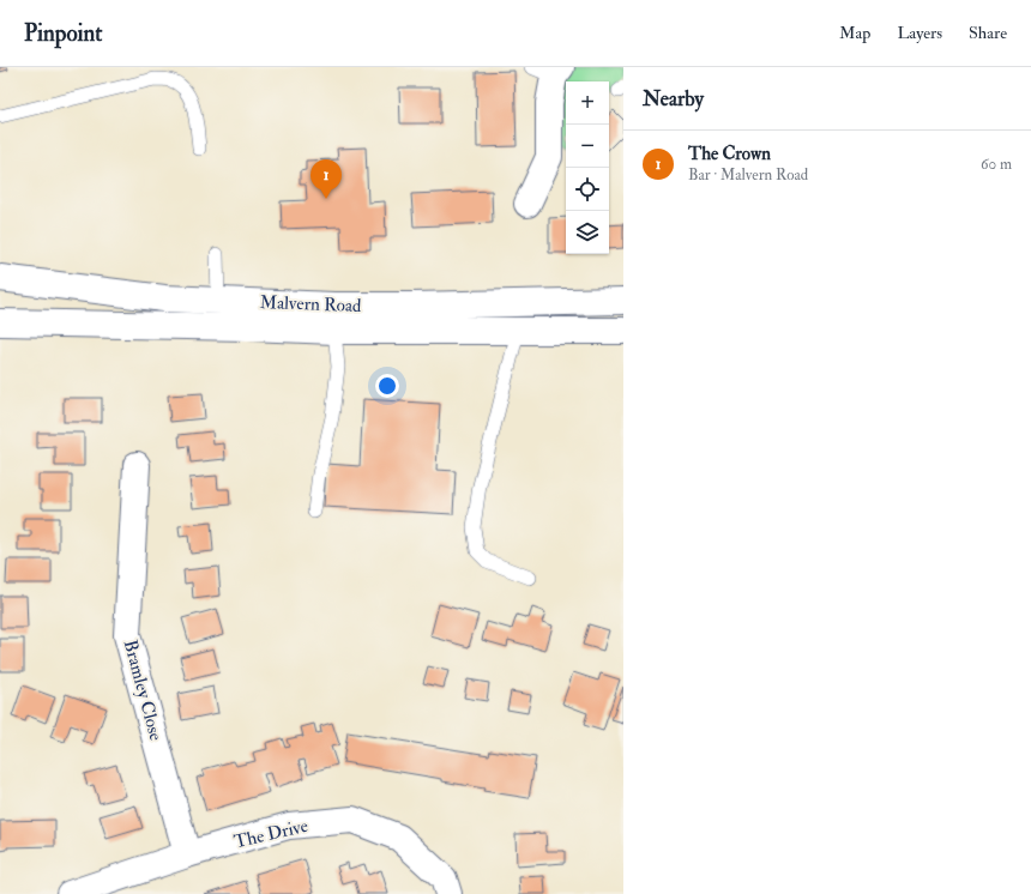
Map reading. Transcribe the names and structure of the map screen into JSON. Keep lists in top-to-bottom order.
{
  "streets": {
    "main road": ["Malvern Road", "Bramley Close", "The Drive"]
  },
  "crossings": [
    ["Bramley Close", "The Drive"]
  ],
  "page": {
    "header": "Pinpoint",
    "nav": ["Map", "Layers", "Share"],
    "heading": "Nearby",
    "map_buttons": ["+", "−"],
    "list": [
      {
        "mark": "1",
        "name": "The Crown",
        "note": "Bar · Malvern Road",
        "value": "60 m"
      }
    ],
    "pins": "1"
  }
}
